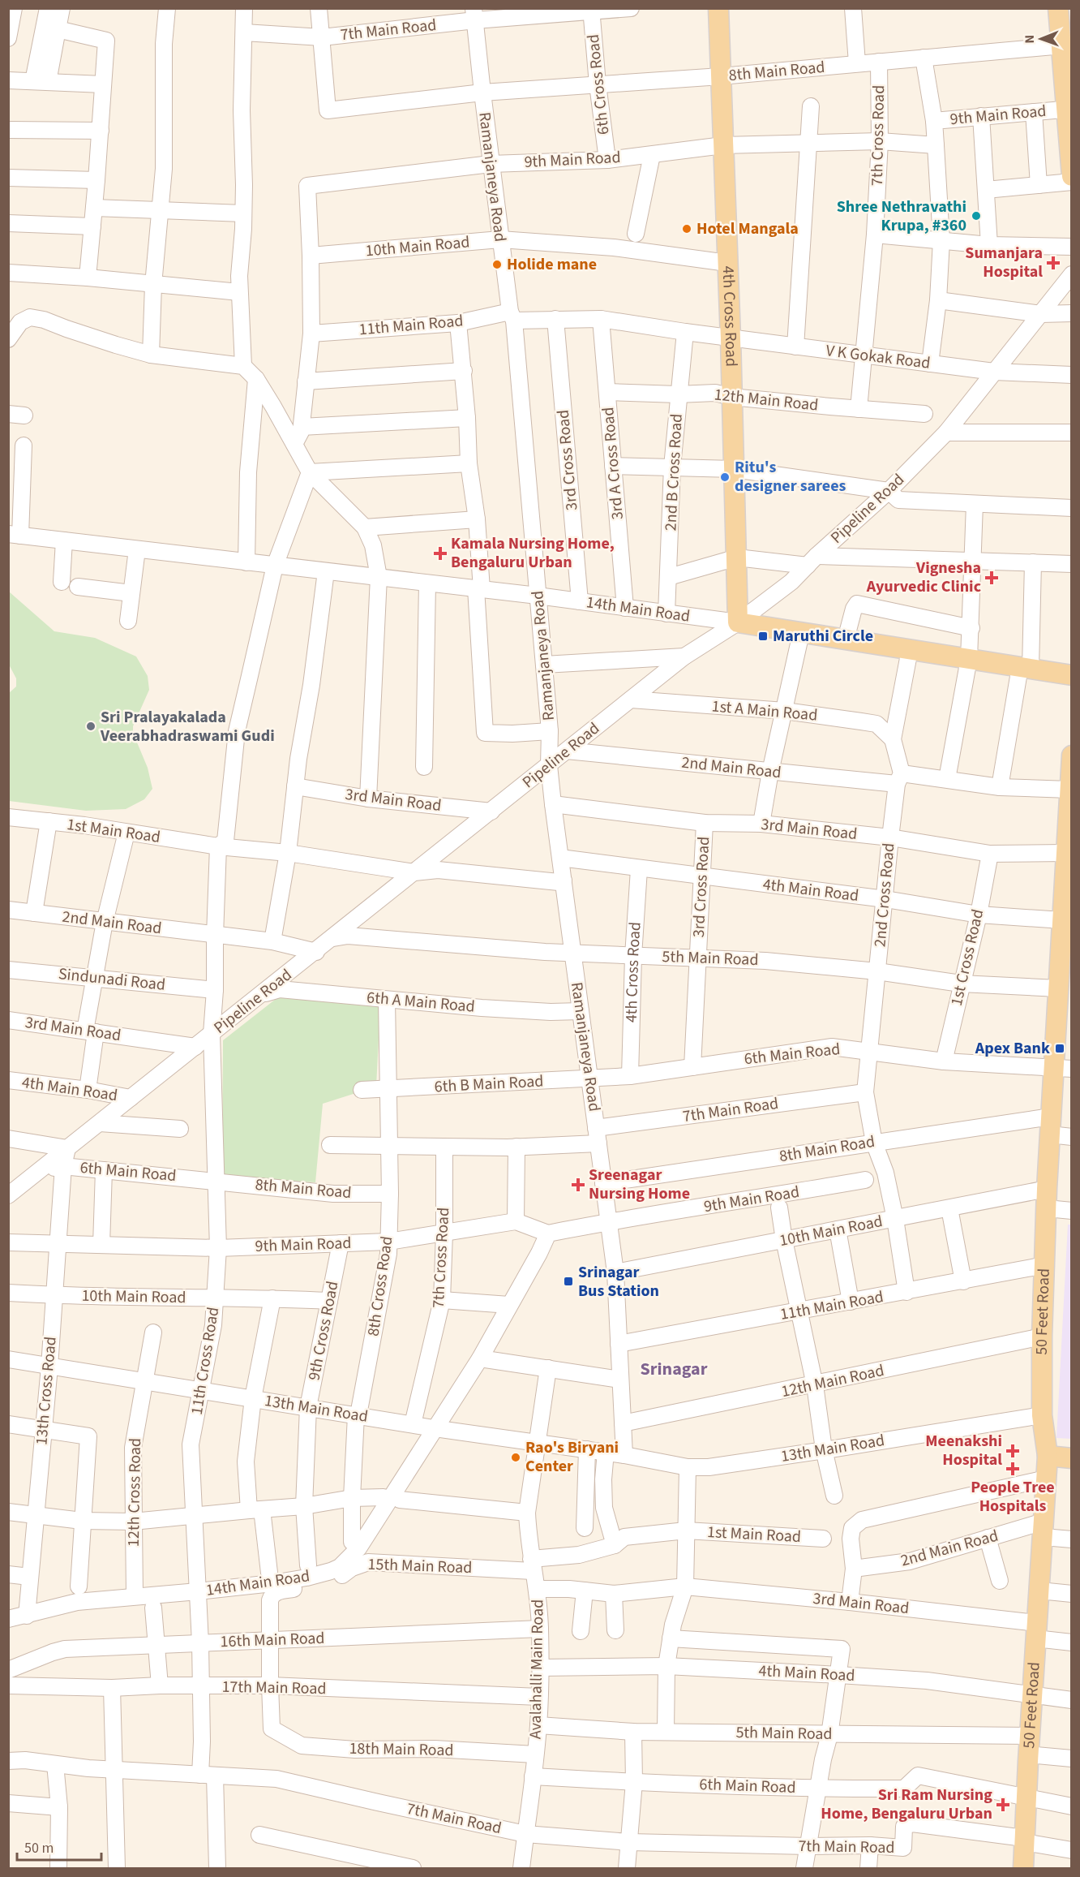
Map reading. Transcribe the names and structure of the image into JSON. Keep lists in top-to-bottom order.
{
  "streets": {
    "main road": ["4th Cross Road", "50 Feet Road"],
    "street": [
      "7th Main Road",
      "8th Main Road",
      "6th Cross Road",
      "9th Main Road",
      "7th Cross Road",
      "Ramanjaneya Road",
      "10th Main Road",
      "11th Main Road",
      "V K Gokak Road",
      "12th Main Road",
      "3rd Cross Road",
      "3rd A Cross Road",
      "2nd B Cross Road",
      "Pipeline Road",
      "14th Main Road",
      "1st A Main Road",
      "2nd Main Road",
      "3rd Main Road",
      "1st Main Road",
      "4th Main Road",
      "2nd Cross Road",
      "1st Cross Road",
      "5th Main Road",
      "Sindunadi Road",
      "6th A Main Road",
      "6th Main Road",
      "6th B Main Road",
      "8th Cross Road",
      "9th Cross Road",
      "11th Cross Road",
      "13th Cross Road",
      "13th Main Road",
      "12th Cross Road",
      "15th Main Road",
      "16th Main Road",
      "Avalahalli Main Road",
      "17th Main Road",
      "18th Main Road"
    ]
  },
  "crossings": [
    ["7th Main Road", "8th Main Road"],
    ["7th Main Road", "6th Cross Road"],
    ["7th Main Road", "7th Cross Road"],
    ["7th Main Road", "Ramanjaneya Road"],
    ["7th Main Road", "2nd Cross Road"],
    ["7th Main Road", "8th Cross Road"],
    ["7th Main Road", "50 Feet Road"],
    ["7th Main Road", "11th Cross Road"],
    ["7th Main Road", "Avalahalli Main Road"],
    ["8th Main Road", "6th Cross Road"],
    ["8th Main Road", "7th Cross Road"],
    ["8th Main Road", "Ramanjaneya Road"],
    ["8th Main Road", "4th Cross Road"],
    ["8th Main Road", "2nd Cross Road"],
    ["8th Main Road", "6th Main Road"],
    ["8th Main Road", "8th Cross Road"],
    ["8th Main Road", "50 Feet Road"],
    ["8th Main Road", "11th Cross Road"],
    ["6th Cross Road", "9th Main Road"],
    ["9th Main Road", "7th Cross Road"],
    ["9th Main Road", "Ramanjaneya Road"],
    ["9th Main Road", "10th Main Road"],
    ["9th Main Road", "4th Cross Road"],
    ["9th Main Road", "11th Main Road"],
    ["9th Main Road", "14th Main Road"],
    ["9th Main Road", "8th Cross Road"],
    ["9th Main Road", "9th Cross Road"],
    ["9th Main Road", "11th Cross Road"],
    ["9th Main Road", "13th Cross Road"],
    ["7th Cross Road", "V K Gokak Road"],
    ["7th Cross Road", "12th Main Road"],
    ["7th Cross Road", "13th Main Road"],
    ["Ramanjaneya Road", "10th Main Road"],
    ["Ramanjaneya Road", "11th Main Road"],
    ["Ramanjaneya Road", "Pipeline Road"],
    ["Ramanjaneya Road", "14th Main Road"],
    ["Ramanjaneya Road", "3rd Main Road"],
    ["Ramanjaneya Road", "4th Main Road"],
    ["Ramanjaneya Road", "5th Main Road"],
    ["Ramanjaneya Road", "6th A Main Road"],
    ["Ramanjaneya Road", "6th Main Road"],
    ["Ramanjaneya Road", "6th B Main Road"],
    ["10th Main Road", "4th Cross Road"],
    ["10th Main Road", "50 Feet Road"],
    ["10th Main Road", "9th Cross Road"],
    ["10th Main Road", "11th Cross Road"],
    ["10th Main Road", "13th Cross Road"],
    ["4th Cross Road", "V K Gokak Road"],
    ["4th Cross Road", "12th Main Road"],
    ["4th Cross Road", "Pipeline Road"],
    ["4th Cross Road", "14th Main Road"],
    ["4th Cross Road", "4th Main Road"],
    ["4th Cross Road", "5th Main Road"],
    ["4th Cross Road", "6th Main Road"],
    ["11th Main Road", "V K Gokak Road"],
    ["11th Main Road", "3rd Cross Road"],
    ["11th Main Road", "3rd A Cross Road"],
    ["11th Main Road", "2nd B Cross Road"],
    ["11th Main Road", "50 Feet Road"],
    ["V K Gokak Road", "2nd B Cross Road"],
    ["V K Gokak Road", "Pipeline Road"],
    ["12th Main Road", "3rd A Cross Road"],
    ["12th Main Road", "2nd B Cross Road"],
    ["12th Main Road", "50 Feet Road"],
    ["3rd Cross Road", "14th Main Road"],
    ["3rd Cross Road", "3rd Main Road"],
    ["3rd Cross Road", "4th Main Road"],
    ["3rd Cross Road", "5th Main Road"],
    ["3rd Cross Road", "6th Main Road"],
    ["3rd A Cross Road", "14th Main Road"],
    ["2nd B Cross Road", "14th Main Road"],
    ["Pipeline Road", "14th Main Road"],
    ["Pipeline Road", "1st A Main Road"],
    ["Pipeline Road", "2nd Main Road"],
    ["Pipeline Road", "3rd Main Road"],
    ["Pipeline Road", "4th Main Road"],
    ["Pipeline Road", "5th Main Road"],
    ["Pipeline Road", "6th A Main Road"],
    ["Pipeline Road", "6th Main Road"],
    ["Pipeline Road", "11th Cross Road"],
    ["Pipeline Road", "13th Cross Road"],
    ["14th Main Road", "11th Cross Road"],
    ["14th Main Road", "13th Cross Road"],
    ["14th Main Road", "13th Main Road"],
    ["14th Main Road", "12th Cross Road"],
    ["1st A Main Road", "2nd Cross Road"],
    ["2nd Main Road", "2nd Cross Road"],
    ["2nd Main Road", "50 Feet Road"],
    ["2nd Main Road", "11th Cross Road"],
    ["3rd Main Road", "2nd Cross Road"],
    ["3rd Main Road", "1st Cross Road"],
    ["3rd Main Road", "50 Feet Road"],
    ["3rd Main Road", "Avalahalli Main Road"],
    ["1st Main Road", "11th Cross Road"],
    ["1st Main Road", "15th Main Road"],
    ["1st Main Road", "Avalahalli Main Road"],
    ["4th Main Road", "2nd Cross Road"],
    ["4th Main Road", "1st Cross Road"],
    ["4th Main Road", "50 Feet Road"],
    ["4th Main Road", "Avalahalli Main Road"],
    ["2nd Cross Road", "5th Main Road"],
    ["2nd Cross Road", "6th Main Road"],
    ["1st Cross Road", "5th Main Road"],
    ["1st Cross Road", "6th Main Road"],
    ["5th Main Road", "50 Feet Road"],
    ["5th Main Road", "Avalahalli Main Road"],
    ["Sindunadi Road", "11th Cross Road"],
    ["6th A Main Road", "8th Cross Road"],
    ["6th Main Road", "6th B Main Road"],
    ["6th Main Road", "50 Feet Road"],
    ["6th Main Road", "11th Cross Road"],
    ["6th Main Road", "13th Cross Road"],
    ["6th Main Road", "Avalahalli Main Road"],
    ["6th B Main Road", "8th Cross Road"],
    ["8th Cross Road", "13th Main Road"],
    ["50 Feet Road", "13th Main Road"],
    ["9th Cross Road", "13th Main Road"],
    ["11th Cross Road", "13th Main Road"],
    ["11th Cross Road", "16th Main Road"],
    ["11th Cross Road", "17th Main Road"],
    ["13th Cross Road", "13th Main Road"],
    ["13th Main Road", "12th Cross Road"],
    ["13th Main Road", "Avalahalli Main Road"],
    ["15th Main Road", "16th Main Road"],
    ["15th Main Road", "Avalahalli Main Road"],
    ["16th Main Road", "Avalahalli Main Road"],
    ["Avalahalli Main Road", "17th Main Road"],
    ["Avalahalli Main Road", "18th Main Road"],
    ["17th Main Road", "18th Main Road"]
  ],
  "districts": ["Srinagar"],
  "places": {
    "other": [
      "Shree Nethravathi Krupa, #360",
      "Hotel Mangala",
      "Holide mane",
      "Ritu's designer sarees",
      "Sri Pralayakalada Veerabhadraswami Gudi",
      "Rao's Biryani Center"
    ],
    "health": [
      "Sumanjara Hospital",
      "Kamala Nursing Home, Bengaluru Urban",
      "Vignesha Ayurvedic Clinic",
      "Sreenagar Nursing Home",
      "Meenakshi Hospital",
      "People Tree Hospitals",
      "Sri Ram Nursing Home, Bengaluru Urban"
    ],
    "transit": ["Maruthi Circle", "Apex Bank", "Srinagar Bus Station"]
  },
  "scale_bar": "50 m",
  "north": "left"
}
